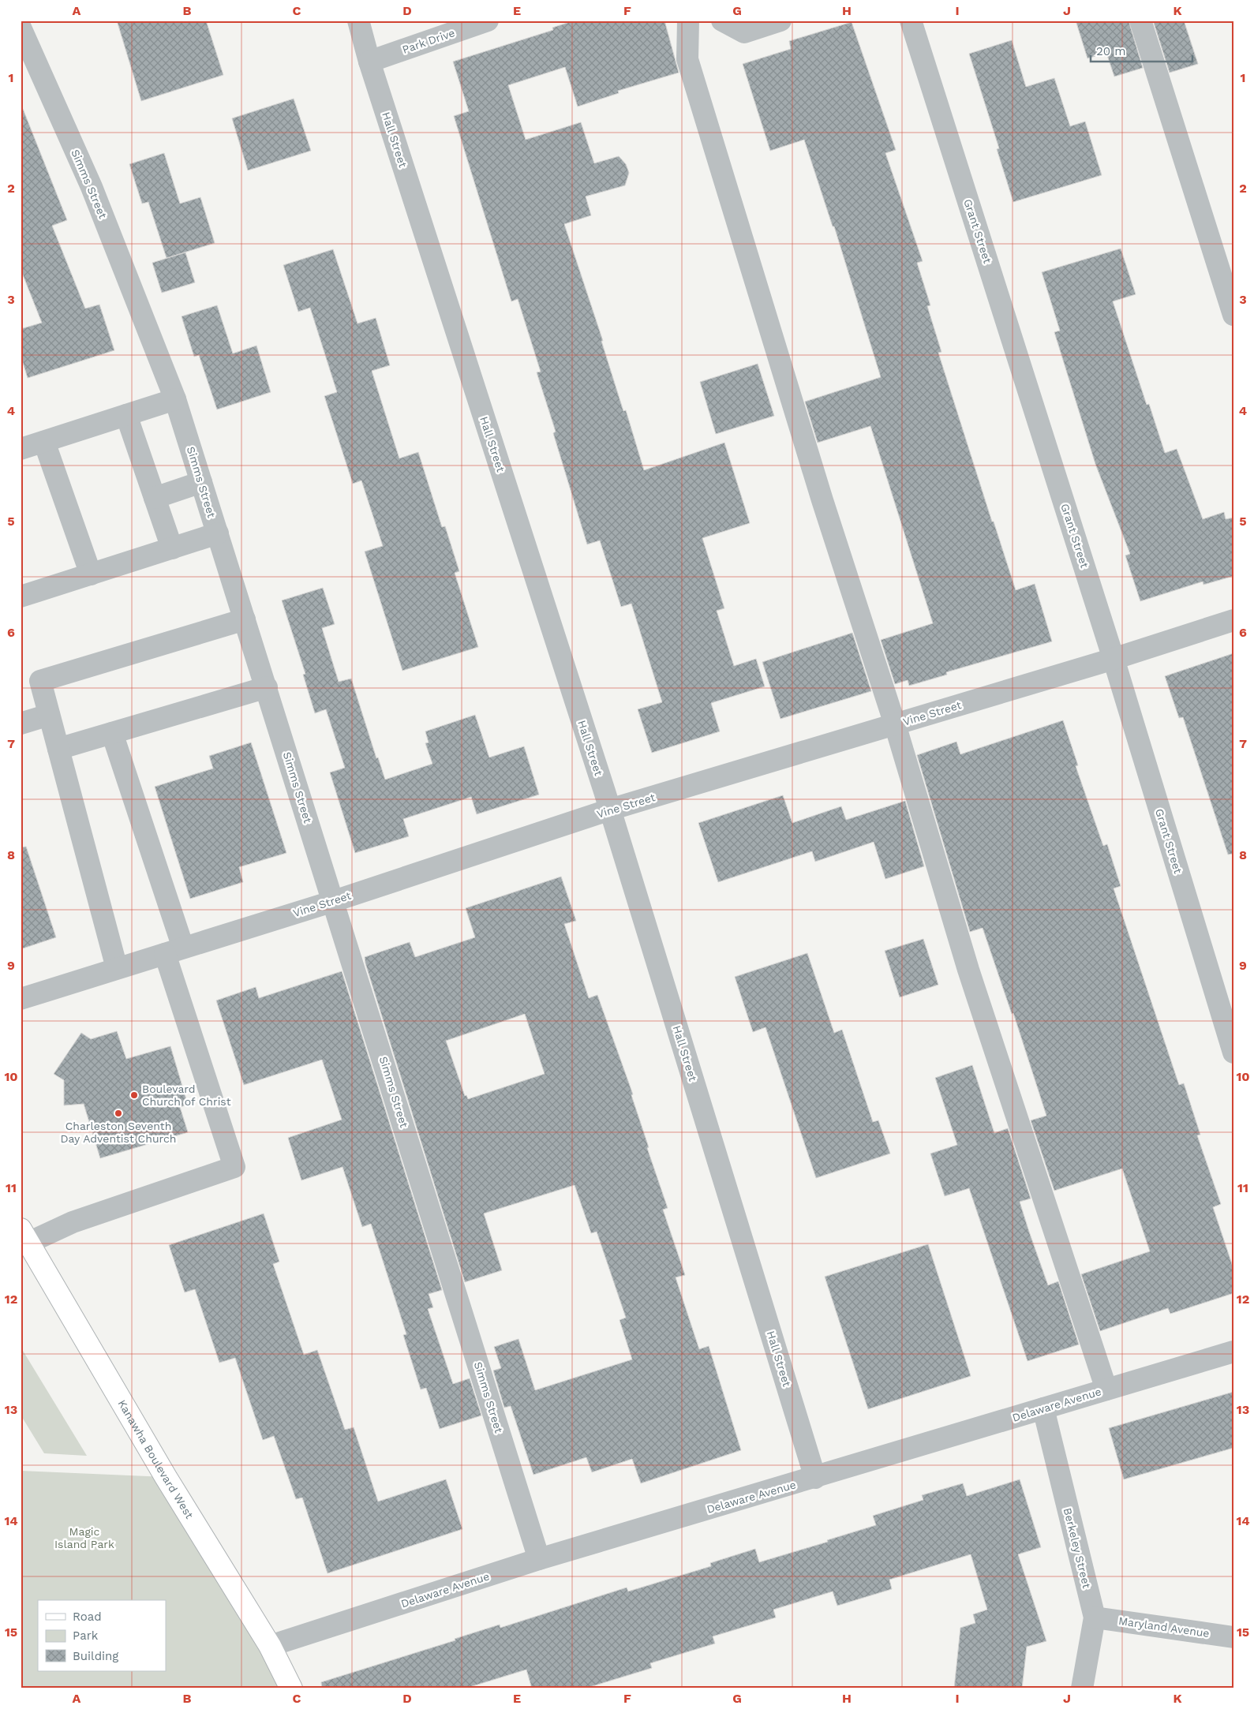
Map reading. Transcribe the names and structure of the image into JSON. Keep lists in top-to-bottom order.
{
  "streets": {
    "main road": ["Kanawha Boulevard West"],
    "street": [
      "Park Drive",
      "Hall Street",
      "Simms Street",
      "Grant Street",
      "Vine Street",
      "Delaware Avenue",
      "Berkeley Street",
      "Maryland Avenue"
    ]
  },
  "crossings": [
    ["Park Drive", "Hall Street"],
    ["Hall Street", "Vine Street"],
    ["Hall Street", "Delaware Avenue"],
    ["Simms Street", "Vine Street"],
    ["Simms Street", "Delaware Avenue"],
    ["Grant Street", "Vine Street"],
    ["Delaware Avenue", "Kanawha Boulevard West"],
    ["Delaware Avenue", "Berkeley Street"],
    ["Berkeley Street", "Maryland Avenue"]
  ],
  "parks": ["Magic Island Park"],
  "places": ["Boulevard Church of Christ", "Charleston Seventh Day Adventist Church"],
  "legend": ["Road", "Park", "Building"],
  "scale_bar": "20 m",
  "grid": {
    "columns": [
      "A",
      "B",
      "C",
      "D",
      "E",
      "F",
      "G",
      "H",
      "I",
      "J",
      "K"
    ],
    "rows": [
      "1",
      "2",
      "3",
      "4",
      "5",
      "6",
      "7",
      "8",
      "9",
      "10",
      "11",
      "12",
      "13",
      "14",
      "15"
    ]
  }
}
